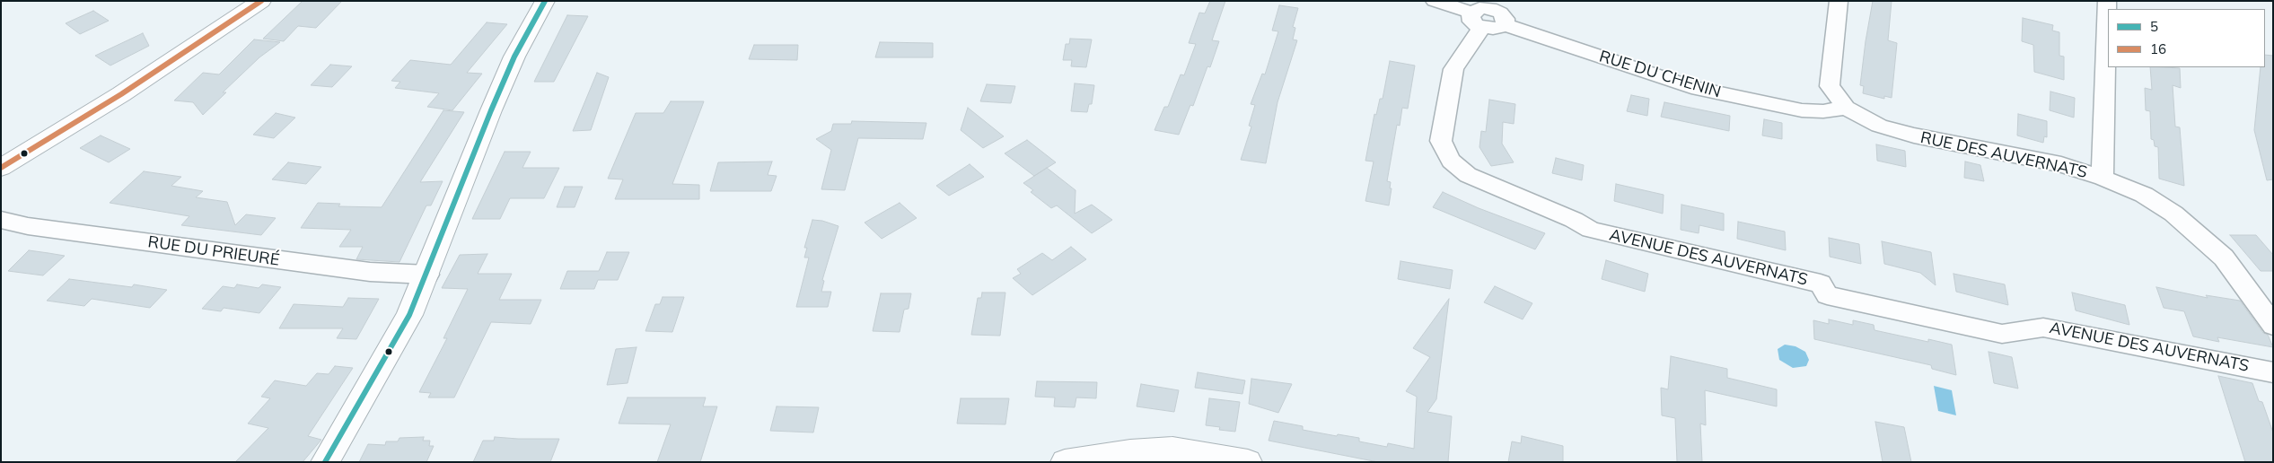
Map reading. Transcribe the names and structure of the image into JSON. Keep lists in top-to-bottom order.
{
  "streets": {
    "street": [
      "RUE DU CHENIN",
      "RUE DES AUVERNATS",
      "RUE DU PRIEURÉ",
      "AVENUE DES AUVERNATS"
    ]
  },
  "crossings": [
    ["RUE DU CHENIN", "RUE DES AUVERNATS"]
  ],
  "lines": ["transit line 5", "transit line 16"],
  "legend": ["5", "16"]
}
